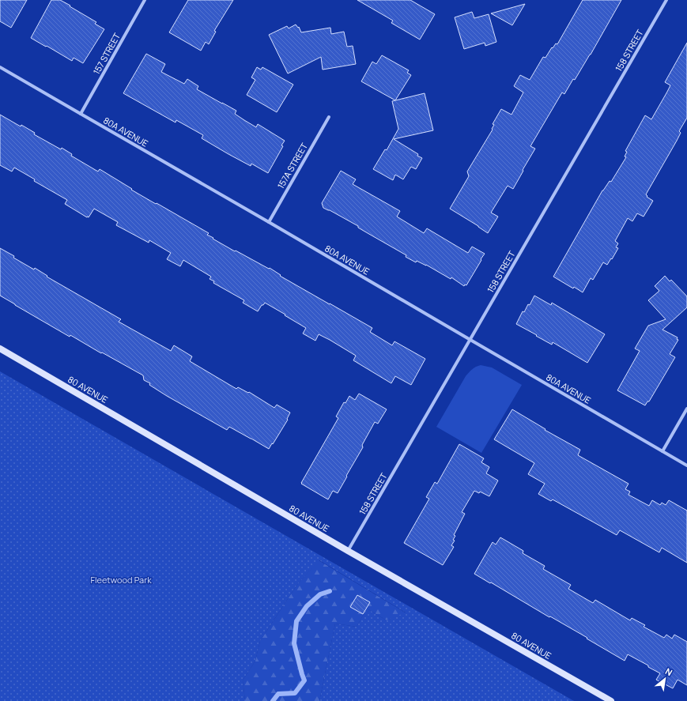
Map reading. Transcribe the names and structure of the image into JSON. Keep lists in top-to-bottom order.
{
  "streets": {
    "street": [
      "158 STREET",
      "157 STREET",
      "80A AVENUE",
      "157A STREET",
      "80 AVENUE"
    ]
  },
  "crossings": [
    ["158 STREET", "80A AVENUE"],
    ["158 STREET", "80 AVENUE"],
    ["157 STREET", "80A AVENUE"],
    ["80A AVENUE", "157A STREET"]
  ],
  "parks": ["Fleetwood Park"],
  "north": "top right"
}
